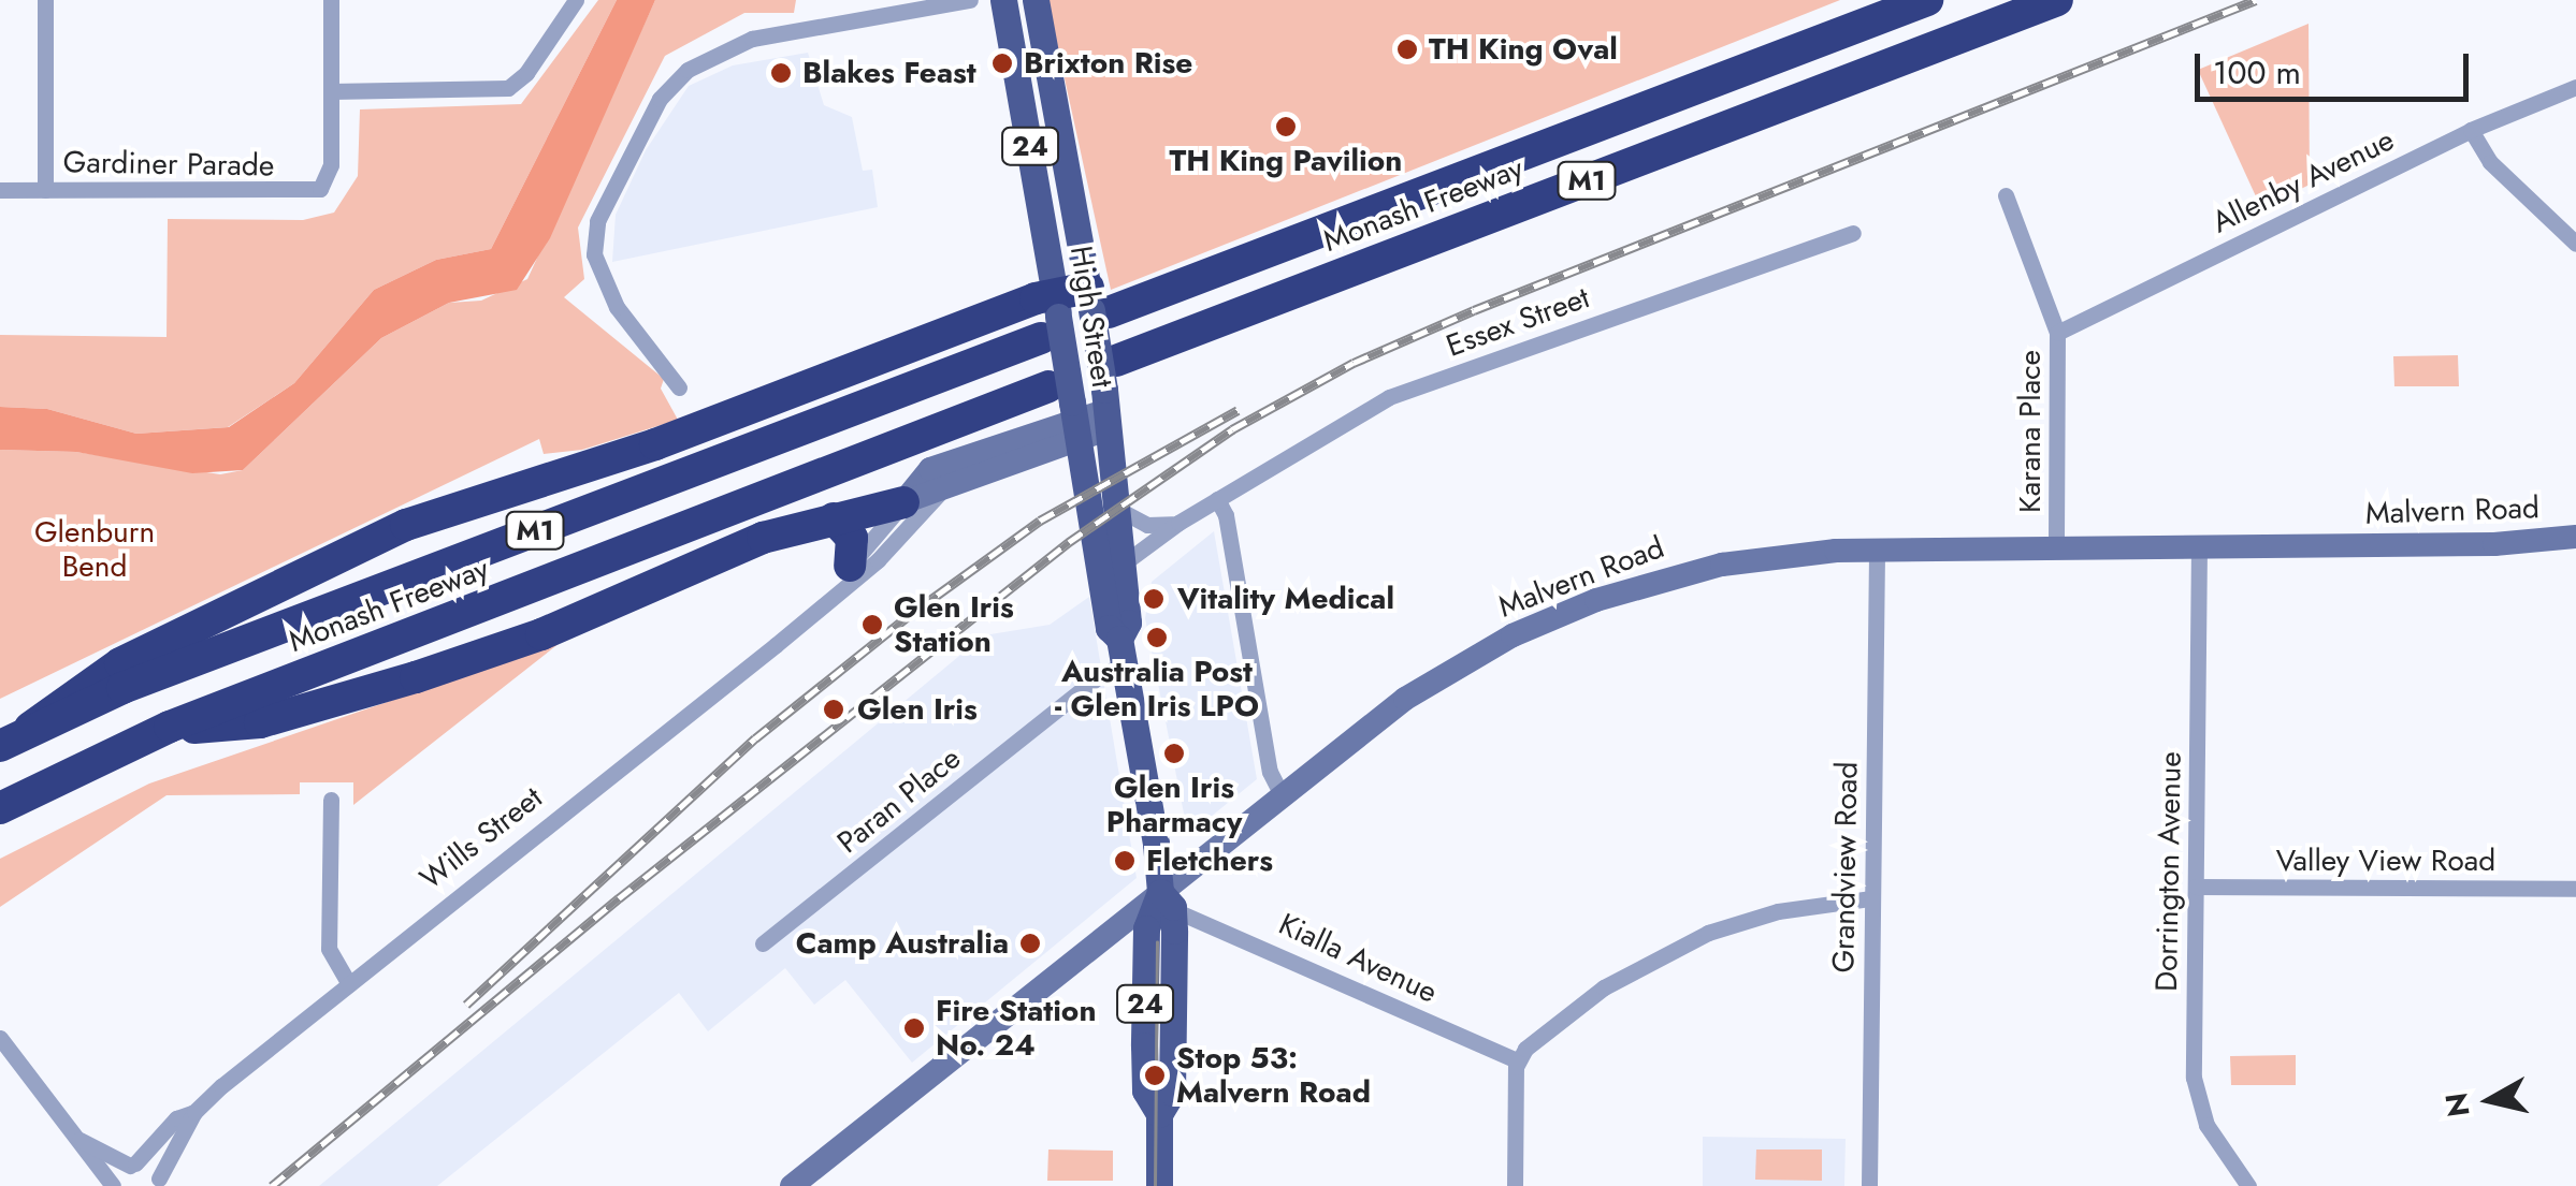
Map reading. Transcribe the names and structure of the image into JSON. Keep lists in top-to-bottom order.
{
  "streets": {
    "highway": ["M1", "Monash Freeway"],
    "main road": [
      "24",
      "High Street",
      "Malvern Road",
      "Wills Street"
    ],
    "street": [
      "Gardiner Parade",
      "Allenby Avenue",
      "Essex Street",
      "Karana Place",
      "Paran Place",
      "Valley View Road",
      "Grandview Road",
      "Dorrington Avenue",
      "Kialla Avenue"
    ]
  },
  "crossings": [
    ["Allenby Avenue", "Karana Place"],
    ["Monash Freeway", "High Street"],
    ["Monash Freeway", "Wills Street"],
    ["High Street", "Essex Street"],
    ["High Street", "Malvern Road"],
    ["High Street", "Paran Place"],
    ["High Street", "Wills Street"],
    ["High Street", "Kialla Avenue"],
    ["Karana Place", "Malvern Road"],
    ["Malvern Road", "Grandview Road"],
    ["Malvern Road", "Dorrington Avenue"],
    ["Malvern Road", "Kialla Avenue"],
    ["Valley View Road", "Dorrington Avenue"]
  ],
  "parks": ["Glenburn Bend"],
  "places": [
    "TH King Oval",
    "Brixton Rise",
    "Blakes Feast",
    "TH King Pavilion",
    "Vitality Medical",
    "Glen Iris Station",
    "Australia Post - Glen Iris LPO",
    "Glen Iris",
    "Glen Iris Pharmacy",
    "Fletchers",
    "Camp Australia",
    "Fire Station No. 24",
    "Stop 53: Malvern Road"
  ],
  "scale_bar": "100 m",
  "north": "left"
}
